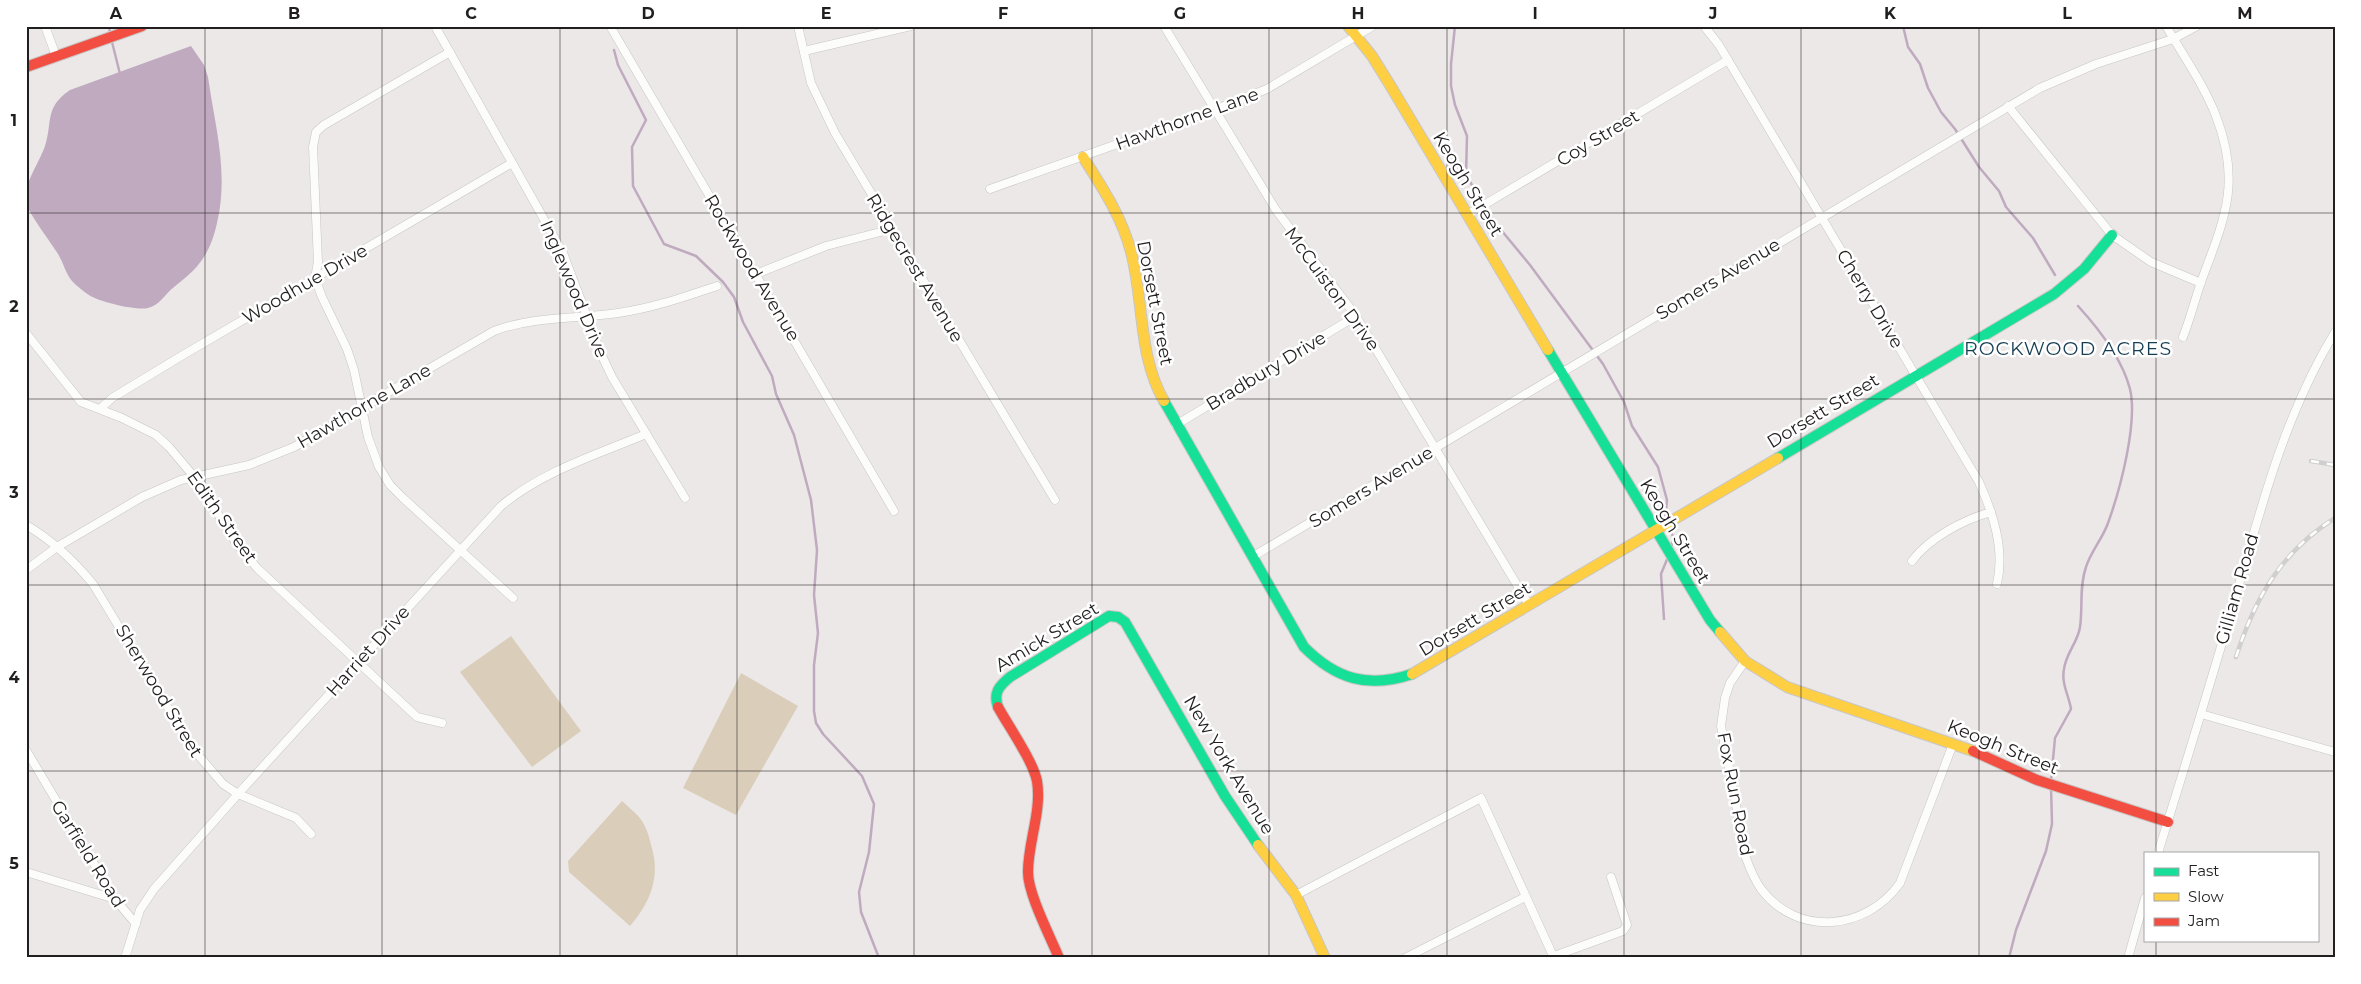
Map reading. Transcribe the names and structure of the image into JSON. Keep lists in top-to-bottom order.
{
  "streets": {
    "street": [
      "Hawthorne Lane",
      "Coy Street",
      "Keogh Street",
      "Rockwood Avenue",
      "Ridgecrest Avenue",
      "Somers Avenue",
      "Woodhue Drive",
      "Inglewood Drive",
      "McCuiston Drive",
      "Cherry Drive",
      "Dorsett Street",
      "Bradbury Drive",
      "Edith Street",
      "Gilliam Road",
      "Amick Street",
      "Harriet Drive",
      "Sherwood Street",
      "New York Avenue",
      "Fox Run Road",
      "Garfield Road"
    ]
  },
  "crossings": [
    ["Hawthorne Lane", "Keogh Street"],
    ["Hawthorne Lane", "Inglewood Drive"],
    ["Hawthorne Lane", "McCuiston Drive"],
    ["Hawthorne Lane", "Dorsett Street"],
    ["Hawthorne Lane", "Edith Street"],
    ["Hawthorne Lane", "Sherwood Street"],
    ["Coy Street", "Keogh Street"],
    ["Coy Street", "Cherry Drive"],
    ["Keogh Street", "Somers Avenue"],
    ["Keogh Street", "Dorsett Street"],
    ["Keogh Street", "Gilliam Road"],
    ["Keogh Street", "Fox Run Road"],
    ["Somers Avenue", "McCuiston Drive"],
    ["Somers Avenue", "Cherry Drive"],
    ["Somers Avenue", "Dorsett Street"],
    ["Woodhue Drive", "Inglewood Drive"],
    ["Woodhue Drive", "Edith Street"],
    ["Inglewood Drive", "Harriet Drive"],
    ["McCuiston Drive", "Dorsett Street"],
    ["McCuiston Drive", "Bradbury Drive"],
    ["Cherry Drive", "Dorsett Street"],
    ["Dorsett Street", "Bradbury Drive"],
    ["Edith Street", "Harriet Drive"],
    ["Amick Street", "New York Avenue"],
    ["Harriet Drive", "Sherwood Street"],
    ["Harriet Drive", "Garfield Road"]
  ],
  "districts": ["ROCKWOOD ACRES"],
  "legend": ["Fast", "Slow", "Jam"],
  "grid": {
    "columns": [
      "A",
      "B",
      "C",
      "D",
      "E",
      "F",
      "G",
      "H",
      "I",
      "J",
      "K",
      "L",
      "M"
    ],
    "rows": [
      "1",
      "2",
      "3",
      "4",
      "5"
    ]
  }
}
